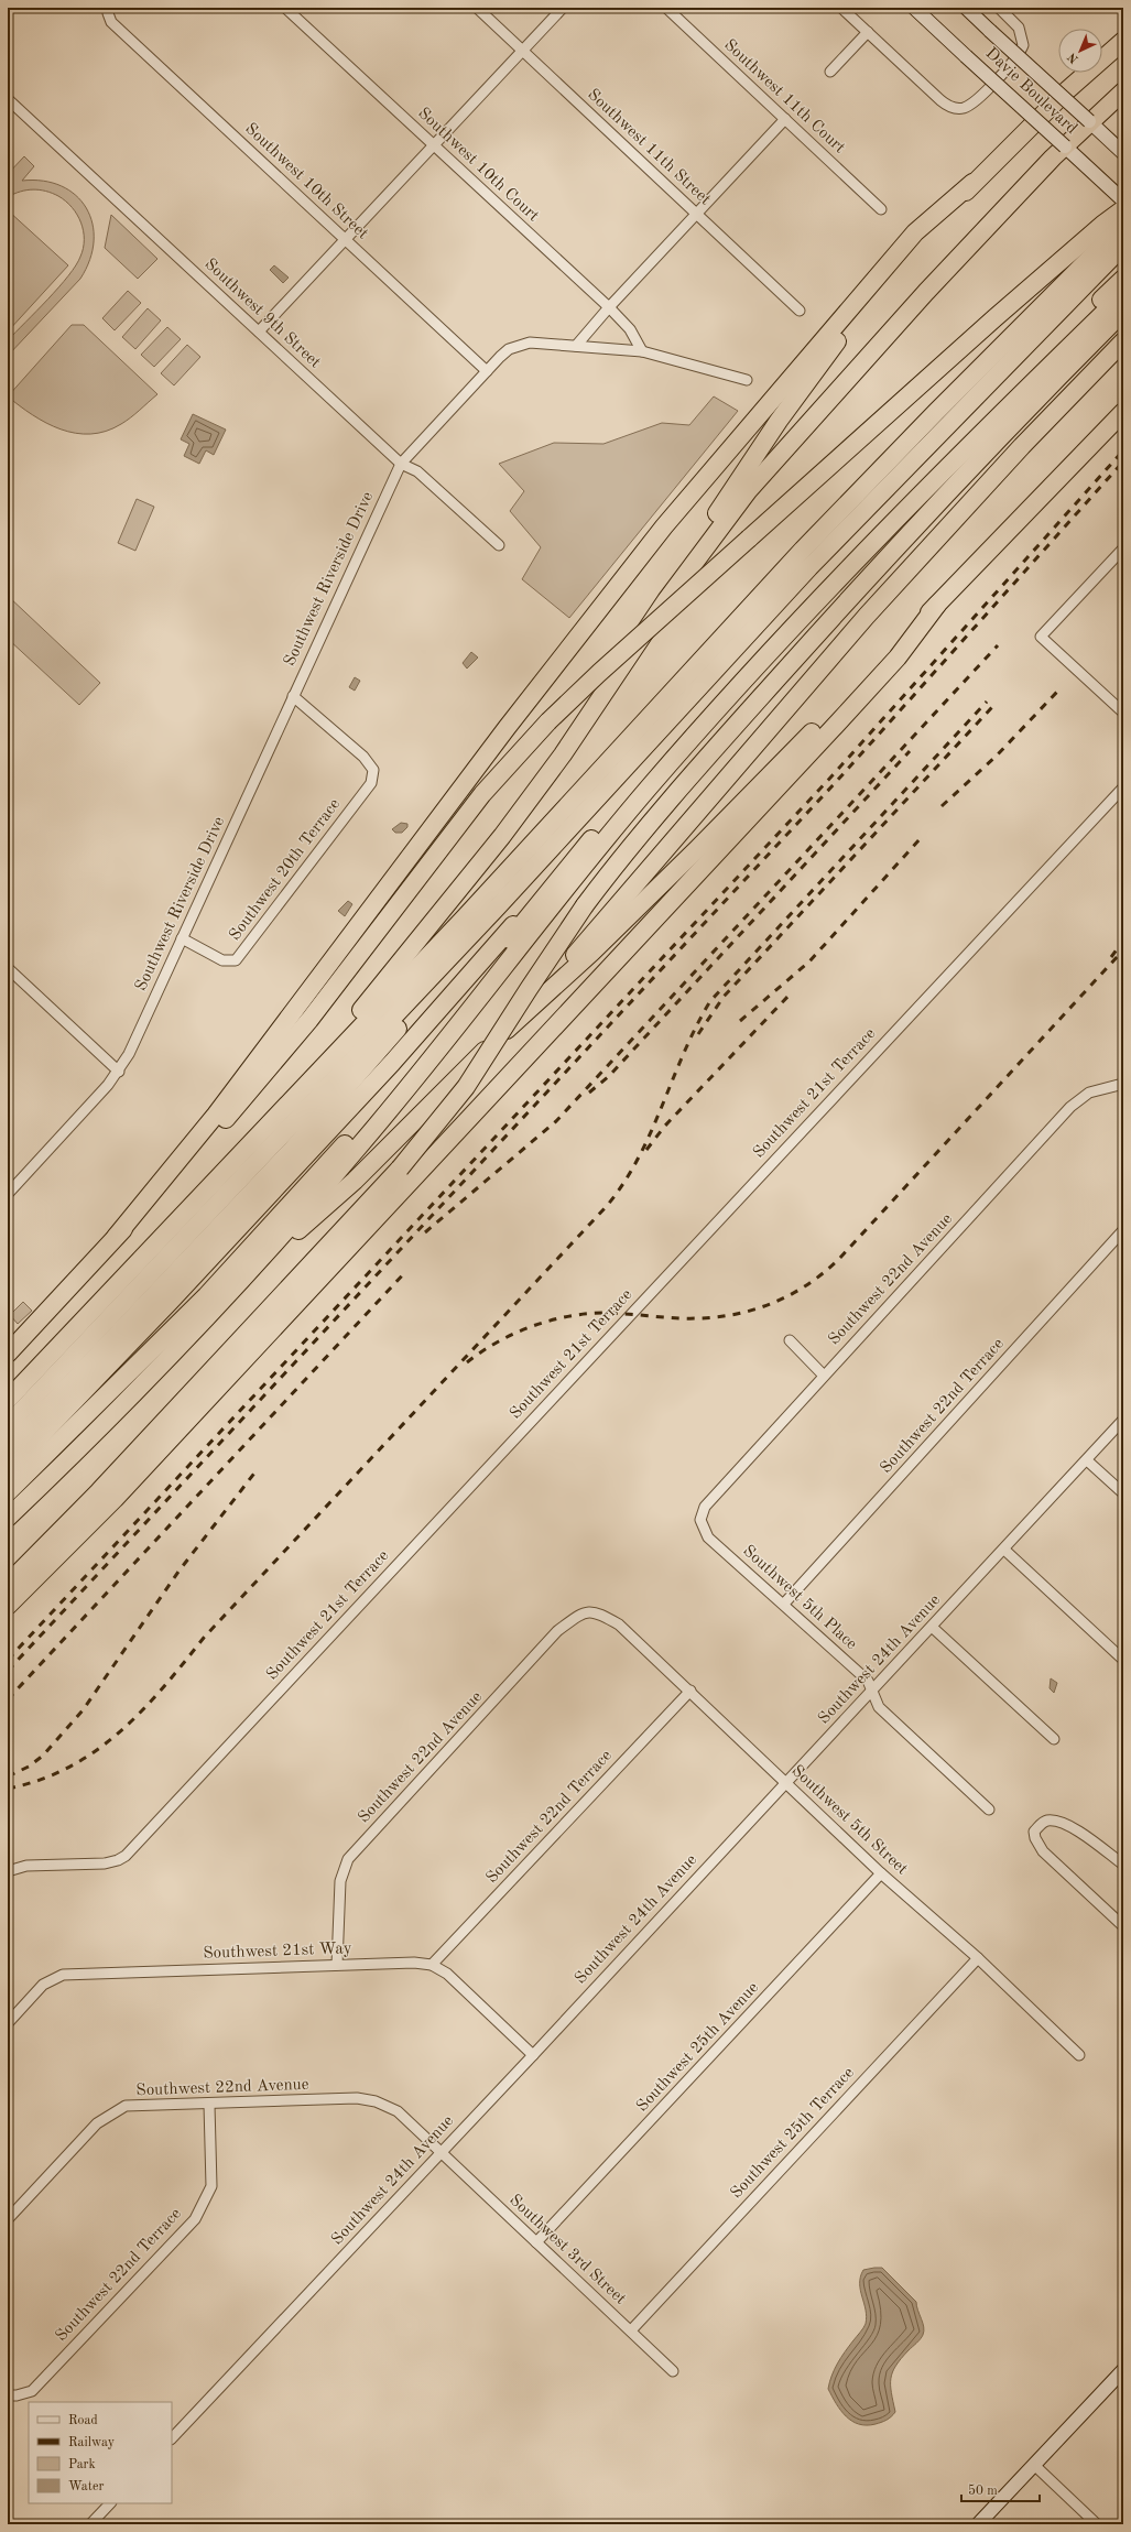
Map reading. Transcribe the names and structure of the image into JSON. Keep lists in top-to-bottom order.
{
  "streets": {
    "main road": ["Davie Boulevard"],
    "street": [
      "Southwest 11th Court",
      "Southwest 11th Street",
      "Southwest 10th Court",
      "Southwest 10th Street",
      "Southwest 9th Street",
      "Southwest Riverside Drive",
      "Southwest 20th Terrace",
      "Southwest 21st Terrace",
      "Southwest 22nd Avenue",
      "Southwest 22nd Terrace",
      "Southwest 5th Place",
      "Southwest 24th Avenue",
      "Southwest 5th Street",
      "Southwest 21st Way",
      "Southwest 25th Avenue",
      "Southwest 25th Terrace",
      "Southwest 3rd Street"
    ]
  },
  "crossings": [
    ["Southwest 10th Court", "Southwest Riverside Drive"],
    ["Southwest 10th Street", "Southwest Riverside Drive"],
    ["Southwest 9th Street", "Southwest Riverside Drive"],
    ["Southwest Riverside Drive", "Southwest 20th Terrace"],
    ["Southwest 22nd Avenue", "Southwest 22nd Terrace"],
    ["Southwest 22nd Avenue", "Southwest 5th Place"],
    ["Southwest 22nd Avenue", "Southwest 24th Avenue"],
    ["Southwest 22nd Avenue", "Southwest 5th Street"],
    ["Southwest 22nd Avenue", "Southwest 21st Way"],
    ["Southwest 22nd Avenue", "Southwest 3rd Street"],
    ["Southwest 22nd Terrace", "Southwest 5th Place"],
    ["Southwest 22nd Terrace", "Southwest 5th Street"],
    ["Southwest 22nd Terrace", "Southwest 21st Way"],
    ["Southwest 5th Place", "Southwest 24th Avenue"],
    ["Southwest 24th Avenue", "Southwest 5th Street"],
    ["Southwest 24th Avenue", "Southwest 3rd Street"],
    ["Southwest 5th Street", "Southwest 25th Avenue"],
    ["Southwest 5th Street", "Southwest 25th Terrace"],
    ["Southwest 25th Avenue", "Southwest 3rd Street"],
    ["Southwest 25th Terrace", "Southwest 3rd Street"]
  ],
  "legend": [
    "Road",
    "Railway",
    "Park",
    "Water"
  ],
  "scale_bar": "50 m",
  "north": "bottom left"
}
